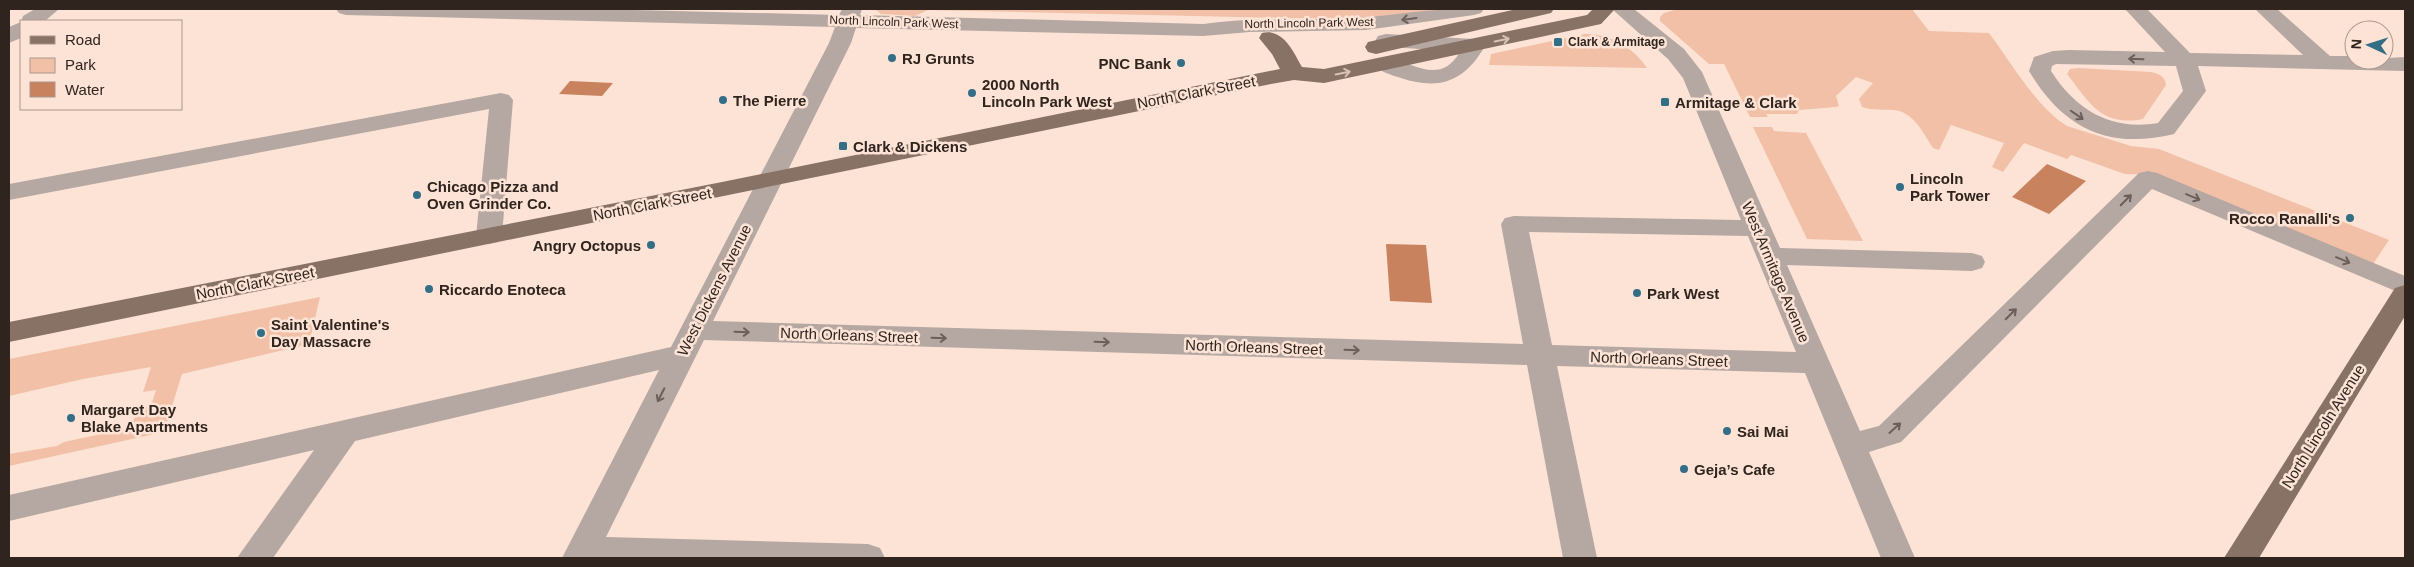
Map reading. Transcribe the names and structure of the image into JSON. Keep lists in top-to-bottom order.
{
  "streets": {
    "main road": ["North Clark Street", "North Lincoln Avenue"],
    "street": [
      "North Lincoln Park West",
      "West Armitage Avenue",
      "West Dickens Avenue",
      "North Orleans Street"
    ]
  },
  "crossings": [
    ["North Lincoln Park West", "North Clark Street"],
    ["North Lincoln Park West", "West Dickens Avenue"],
    ["North Clark Street", "West Dickens Avenue"],
    ["West Armitage Avenue", "North Orleans Street"],
    ["West Dickens Avenue", "North Orleans Street"]
  ],
  "one_way": ["West Dickens Avenue", "North Orleans Street"],
  "places": {
    "transit": ["Clark & Armitage", "Armitage & Clark", "Clark & Dickens"],
    "other": [
      "RJ Grunts",
      "PNC Bank",
      "2000 North Lincoln Park West",
      "The Pierre",
      "Lincoln Park Tower",
      "Chicago Pizza and Oven Grinder Co.",
      "Rocco Ranalli's",
      "Angry Octopus",
      "Riccardo Enoteca",
      "Park West",
      "Saint Valentine's Day Massacre",
      "Margaret Day Blake Apartments",
      "Sai Mai",
      "Geja’s Cafe"
    ]
  },
  "legend": ["Road", "Park", "Water"],
  "north": "left"
}
